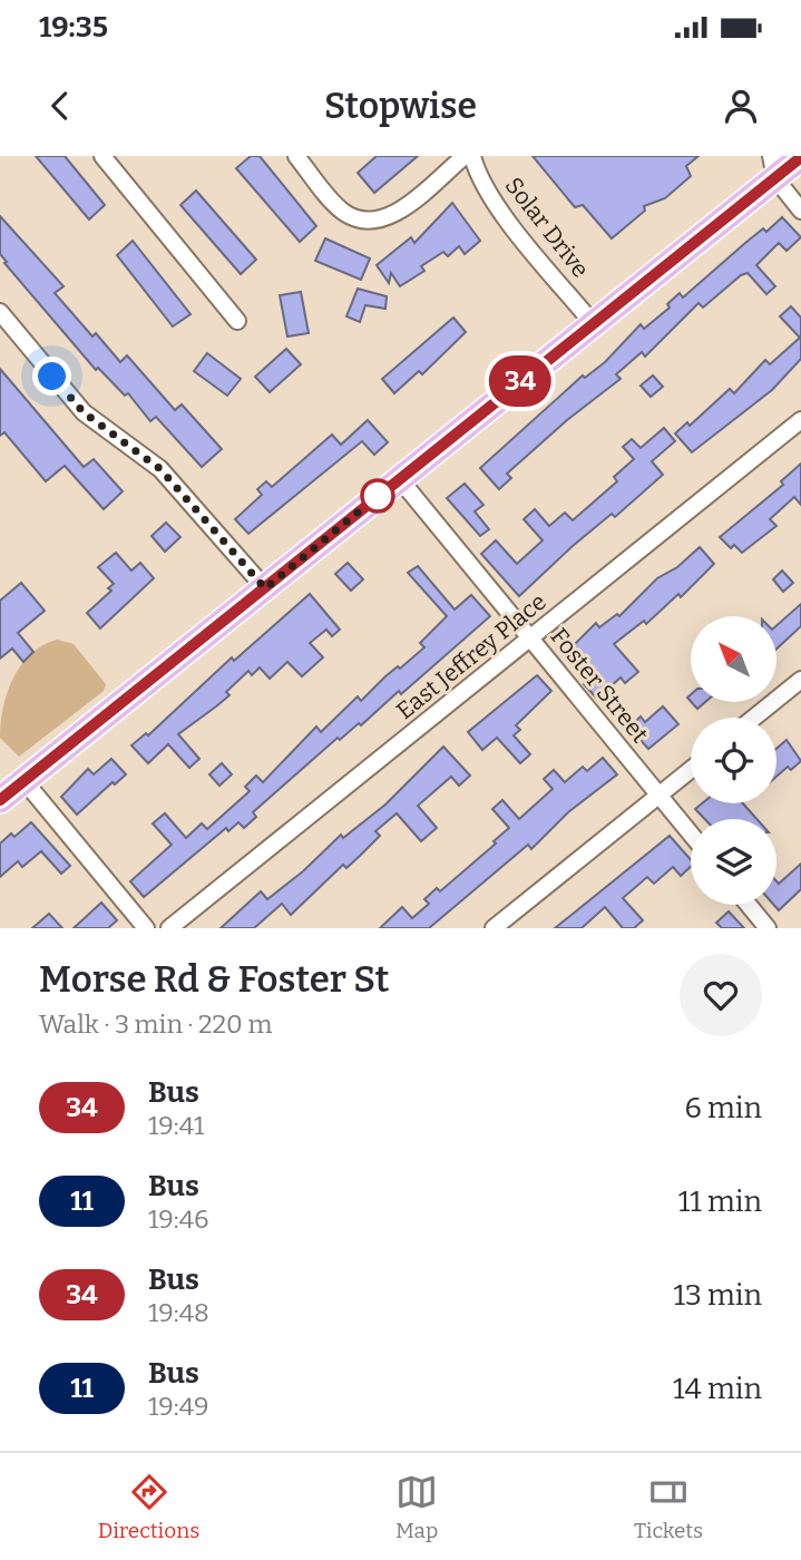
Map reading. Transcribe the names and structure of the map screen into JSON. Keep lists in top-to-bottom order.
{
  "streets": {
    "street": ["Solar Drive", "East Jeffrey Place", "Foster Street"]
  },
  "crossings": [
    ["East Jeffrey Place", "Foster Street"]
  ],
  "lines": ["bus line 34"],
  "north": "top left",
  "page": {
    "status": "19:35",
    "header": "Stopwise",
    "on_map": "34",
    "heading": ["Morse Rd & Foster St", "Walk · 3 min · 220 m"],
    "list": [
      {
        "mark": "34",
        "name": "Bus",
        "note": "19:41",
        "value": "6 min"
      },
      {
        "mark": "11",
        "name": "Bus",
        "note": "19:46",
        "value": "11 min"
      },
      {
        "mark": "34",
        "name": "Bus",
        "note": "19:48",
        "value": "13 min"
      },
      {
        "mark": "11",
        "name": "Bus",
        "note": "19:49",
        "value": "14 min"
      }
    ],
    "tabs": ["Directions", "Map", "Tickets"]
  }
}
